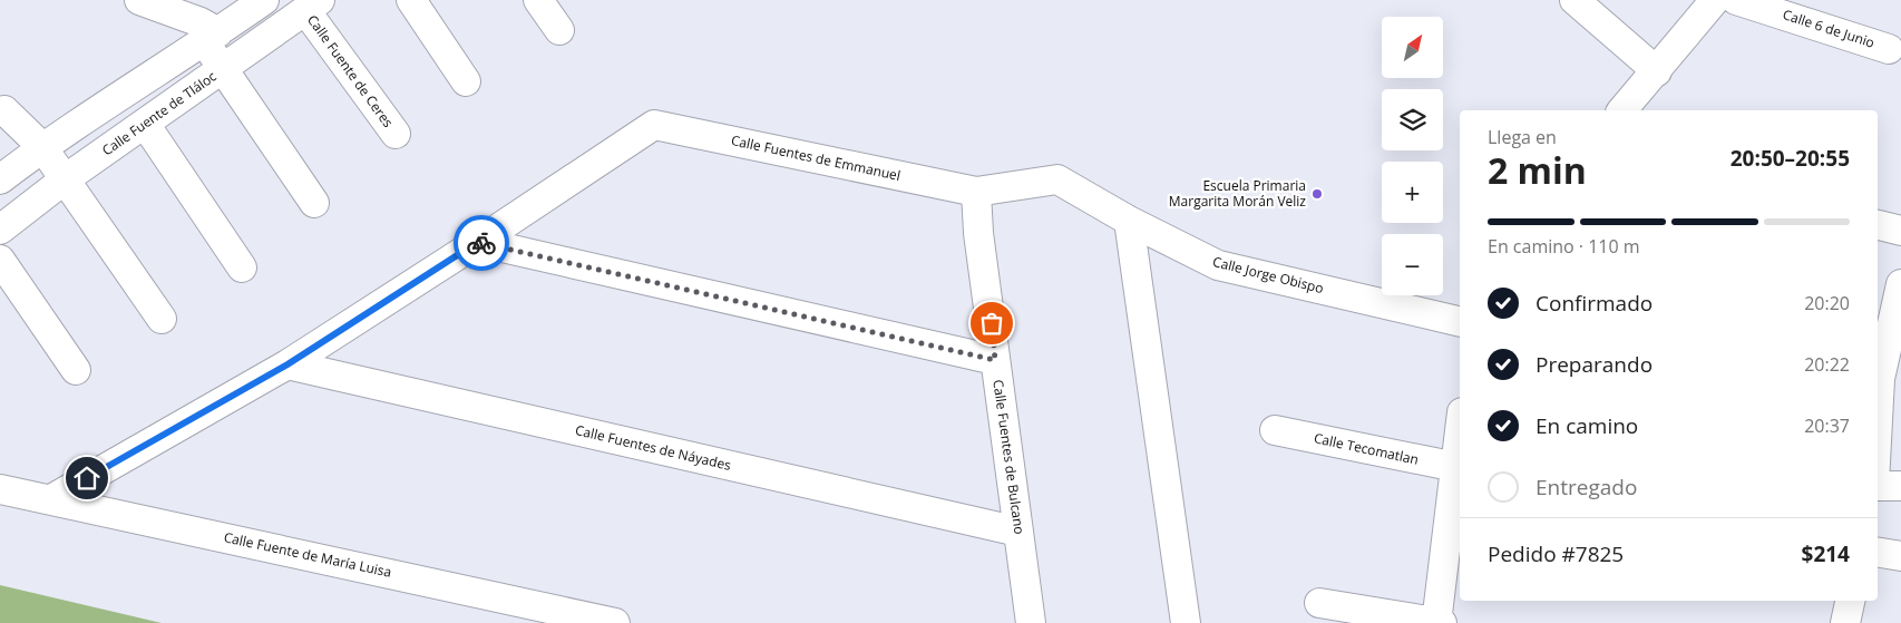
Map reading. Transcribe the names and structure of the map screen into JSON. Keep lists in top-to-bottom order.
{
  "streets": {
    "street": [
      "Calle 6 de Junio",
      "Calle Fuente de Ceres",
      "Calle Fuente de Tláloc",
      "Calle Fuentes de Emmanuel",
      "Calle Jorge Obispo",
      "Calle Fuentes de Náyades",
      "Calle Tecomatlan",
      "Calle Fuentes de Bulcano",
      "Calle Fuente de María Luisa"
    ]
  },
  "crossings": [
    ["Calle Fuente de Ceres", "Calle Fuente de Tláloc"],
    ["Calle Fuentes de Emmanuel", "Calle Jorge Obispo"],
    ["Calle Fuentes de Emmanuel", "Calle Fuentes de Bulcano"],
    ["Calle Jorge Obispo", "Calle Fuentes de Bulcano"],
    ["Calle Fuentes de Náyades", "Calle Fuentes de Bulcano"]
  ],
  "places": ["Escuela Primaria Margarita Morán Veliz"],
  "north": "top right",
  "page": {
    "map_buttons": ["+", "−"],
    "heading": ["2 min", "Llega en", "20:50–20:55"],
    "panel": ["Pedido #7825", "$214"],
    "bar": "En camino · 110 m",
    "list": [
      ["Confirmado", "20:20"],
      ["Preparando", "20:22"],
      ["En camino", "20:37"],
      "Entregado"
    ]
  }
}
